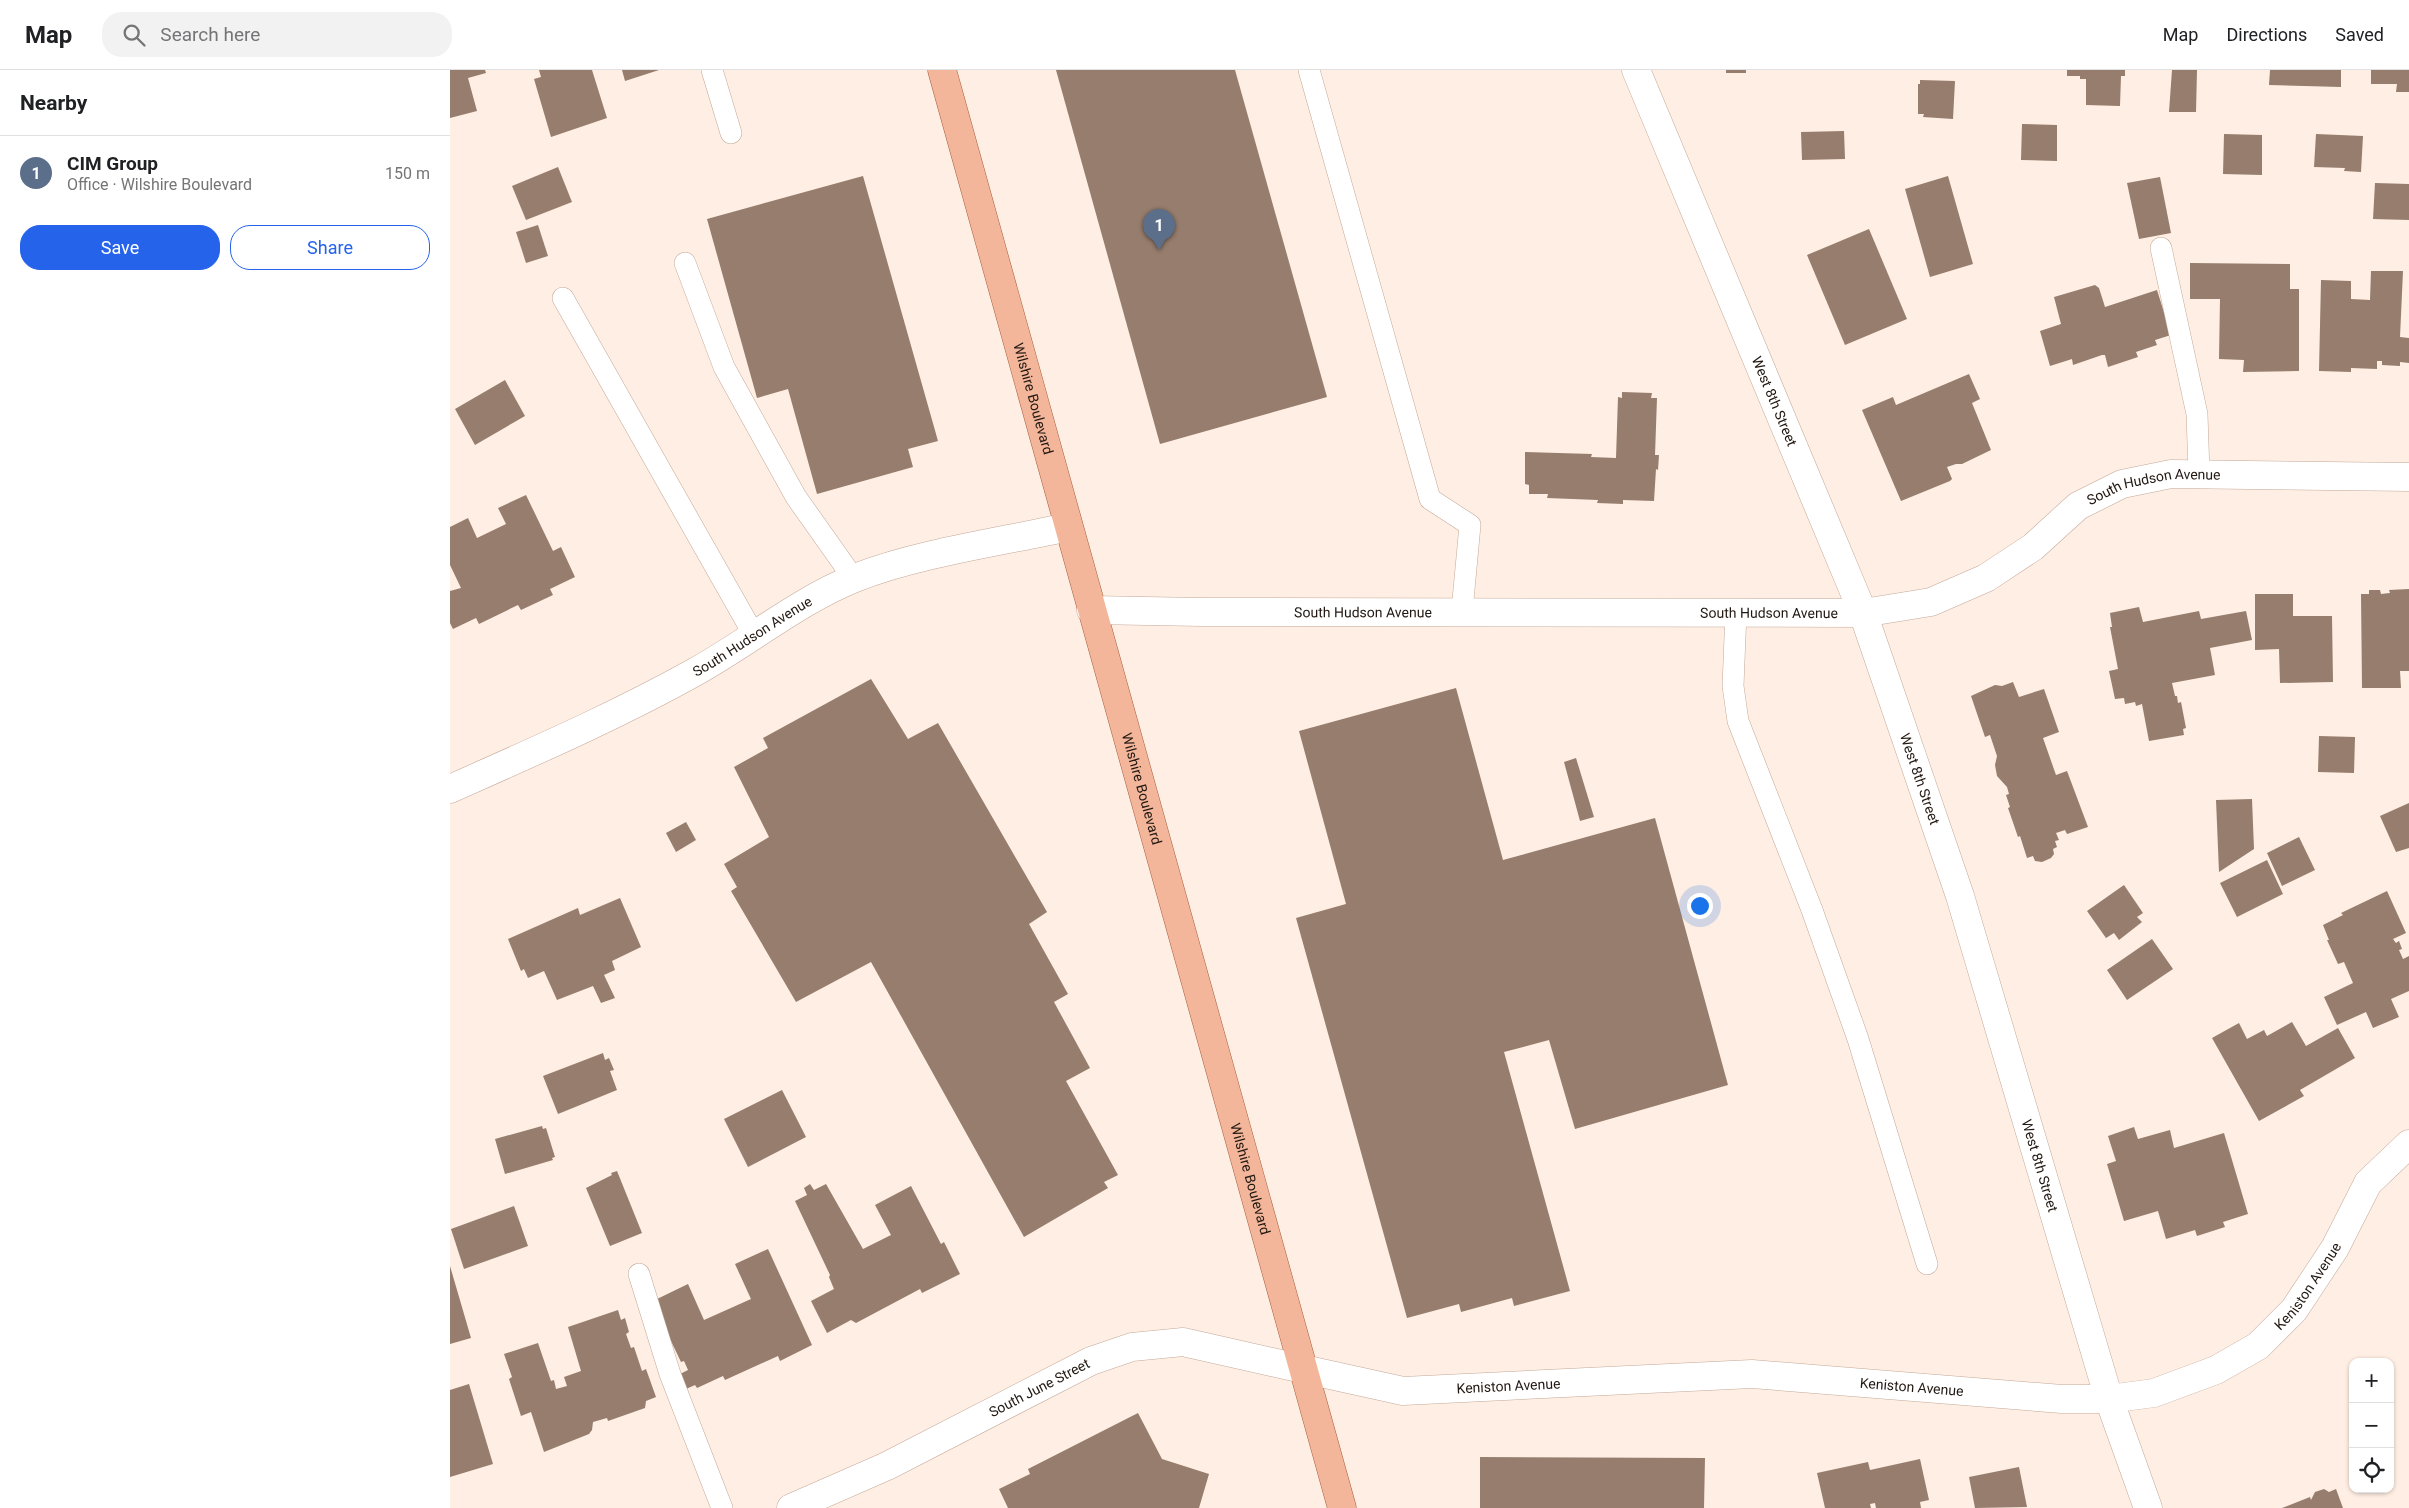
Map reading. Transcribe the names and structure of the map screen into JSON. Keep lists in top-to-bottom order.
{
  "streets": {
    "main road": ["Wilshire Boulevard"],
    "street": [
      "West 8th Street",
      "South Hudson Avenue",
      "Keniston Avenue",
      "South June Street"
    ]
  },
  "crossings": [
    ["Wilshire Boulevard", "South Hudson Avenue"],
    ["Wilshire Boulevard", "Keniston Avenue"],
    ["Wilshire Boulevard", "South June Street"],
    ["West 8th Street", "South Hudson Avenue"],
    ["West 8th Street", "Keniston Avenue"],
    ["Keniston Avenue", "South June Street"]
  ],
  "page": {
    "header": "Map",
    "search": "Search here",
    "nav": ["Map", "Directions", "Saved"],
    "heading": "Nearby",
    "list": [
      {
        "mark": "1",
        "name": "CIM Group",
        "note": "Office · Wilshire Boulevard",
        "value": "150 m"
      }
    ],
    "pins": "1",
    "buttons": ["Save", "Share"],
    "map_buttons": ["+", "−"]
  }
}
